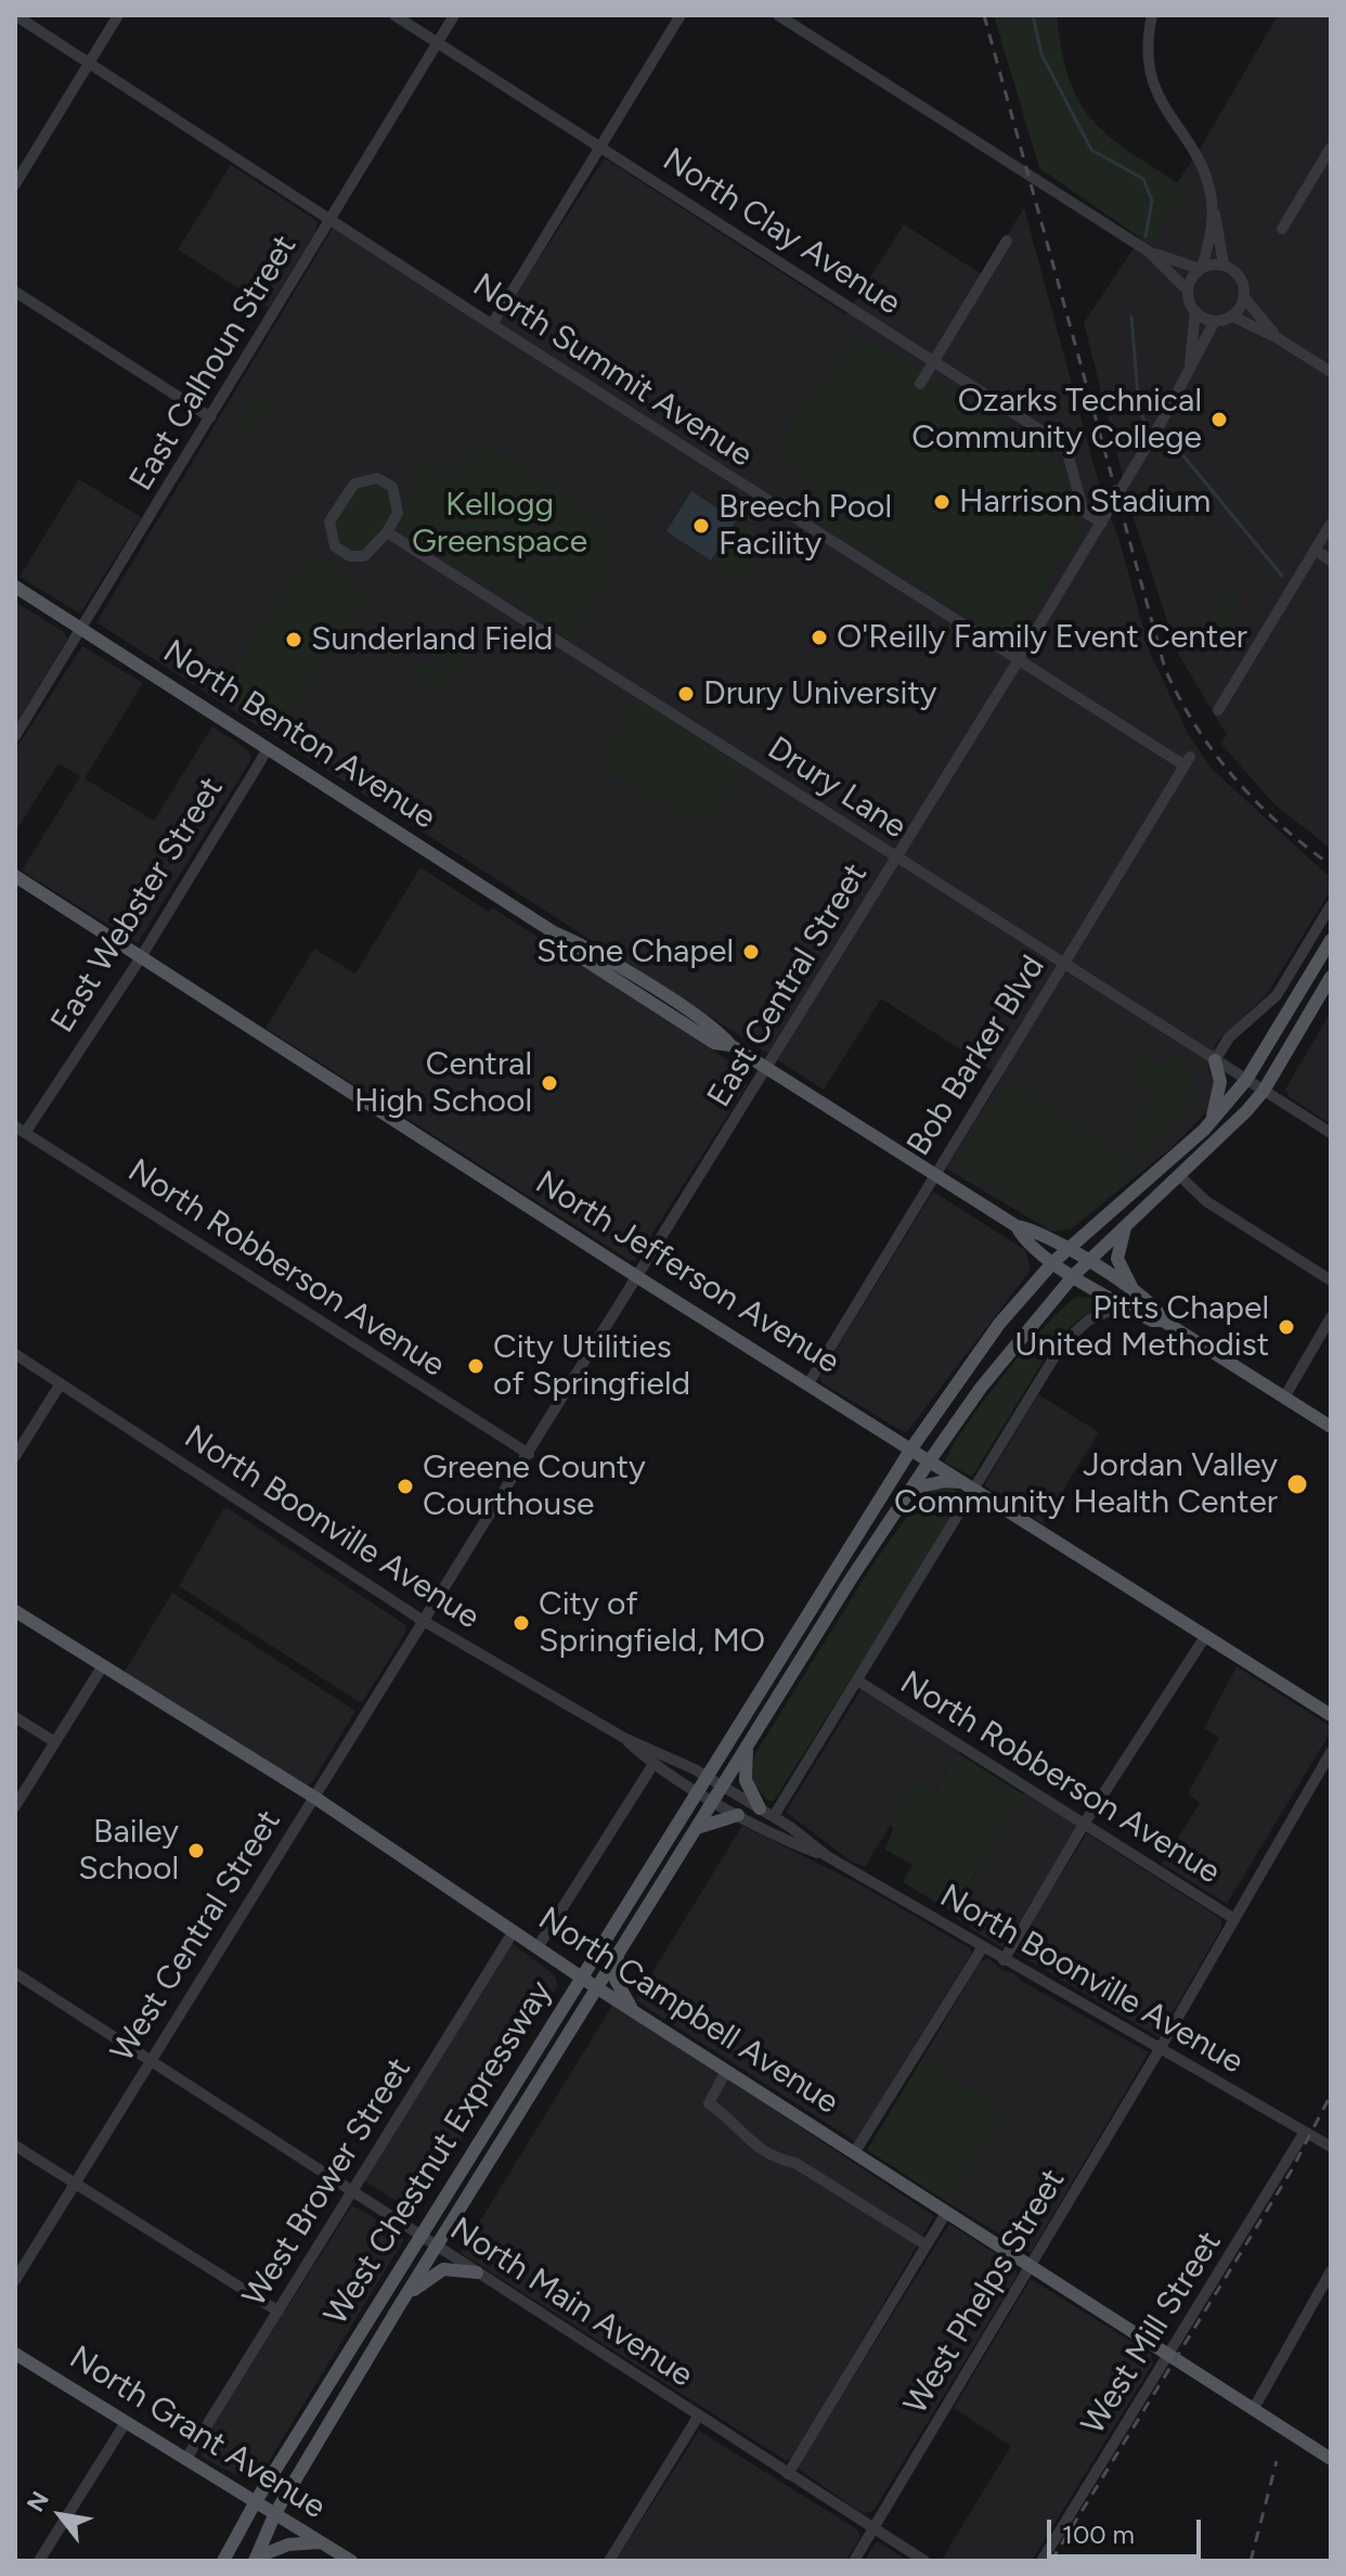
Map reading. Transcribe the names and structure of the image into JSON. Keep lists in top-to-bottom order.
{
  "streets": {
    "main road": [
      "North Benton Avenue",
      "North Jefferson Avenue",
      "North Campbell Avenue",
      "West Chestnut Expressway",
      "North Grant Avenue"
    ],
    "street": [
      "North Clay Avenue",
      "East Calhoun Street",
      "North Summit Avenue",
      "Drury Lane",
      "East Webster Street",
      "East Central Street",
      "Bob Barker Blvd",
      "North Robberson Avenue",
      "North Boonville Avenue",
      "West Central Street",
      "West Brower Street",
      "West Phelps Street",
      "North Main Avenue",
      "West Mill Street"
    ]
  },
  "crossings": [
    ["North Clay Avenue", "East Calhoun Street"],
    ["North Clay Avenue", "East Central Street"],
    ["East Calhoun Street", "North Summit Avenue"],
    ["East Calhoun Street", "North Benton Avenue"],
    ["North Summit Avenue", "East Central Street"],
    ["North Summit Avenue", "Bob Barker Blvd"],
    ["North Benton Avenue", "East Webster Street"],
    ["North Benton Avenue", "East Central Street"],
    ["North Benton Avenue", "Bob Barker Blvd"],
    ["North Benton Avenue", "West Chestnut Expressway"],
    ["Drury Lane", "East Central Street"],
    ["Drury Lane", "Bob Barker Blvd"],
    ["Drury Lane", "West Chestnut Expressway"],
    ["East Webster Street", "North Robberson Avenue"],
    ["East Webster Street", "North Jefferson Avenue"],
    ["East Central Street", "North Robberson Avenue"],
    ["East Central Street", "North Jefferson Avenue"],
    ["East Central Street", "North Boonville Avenue"],
    ["East Central Street", "West Central Street"],
    ["Bob Barker Blvd", "North Jefferson Avenue"],
    ["North Robberson Avenue", "West Phelps Street"],
    ["North Jefferson Avenue", "West Chestnut Expressway"],
    ["North Boonville Avenue", "West Central Street"],
    ["North Boonville Avenue", "West Chestnut Expressway"],
    ["North Boonville Avenue", "West Phelps Street"],
    ["North Boonville Avenue", "West Mill Street"],
    ["West Central Street", "North Campbell Avenue"],
    ["West Central Street", "North Main Avenue"],
    ["North Campbell Avenue", "West Chestnut Expressway"],
    ["North Campbell Avenue", "West Brower Street"],
    ["North Campbell Avenue", "West Phelps Street"],
    ["North Campbell Avenue", "West Mill Street"],
    ["West Chestnut Expressway", "North Main Avenue"],
    ["West Chestnut Expressway", "North Grant Avenue"],
    ["West Brower Street", "North Main Avenue"],
    ["West Brower Street", "North Grant Avenue"],
    ["West Phelps Street", "North Main Avenue"]
  ],
  "parks": ["Kellogg Greenspace"],
  "places": [
    "Ozarks Technical Community College",
    "Harrison Stadium",
    "Breech Pool Facility",
    "O'Reilly Family Event Center",
    "Sunderland Field",
    "Drury University",
    "Stone Chapel",
    "Central High School",
    "Pitts Chapel United Methodist",
    "City Utilities of Springfield",
    "Jordan Valley Community Health Center",
    "Greene County Courthouse",
    "City of Springfield, MO",
    "Bailey School"
  ],
  "scale_bar": "100 m",
  "north": "top left"
}
